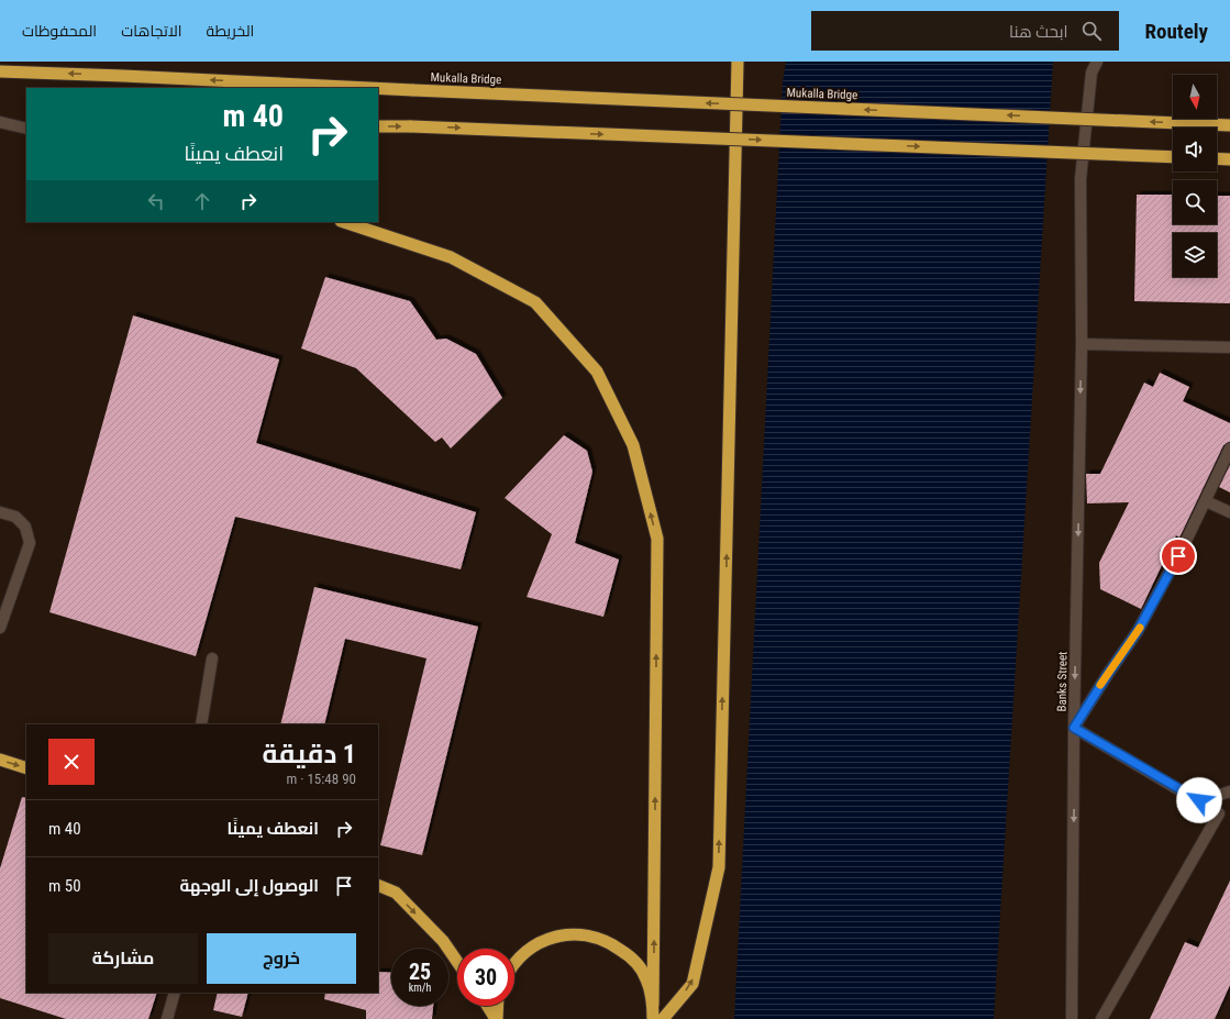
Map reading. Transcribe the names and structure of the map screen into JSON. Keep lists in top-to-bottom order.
{
  "streets": {
    "highway": ["Mukalla Bridge"],
    "street": ["Banks Street"]
  },
  "one_way": ["Banks Street"],
  "north": "bottom",
  "page": {
    "header": "Routely",
    "search": "ابحث هنا",
    "nav": ["الخريطة", "الاتجاهات", "المحفوظات"],
    "turn": ["40 m", "انعطف يمينًا"],
    "heading": ["1 دقيقة", "90 m · 15:48"],
    "list": [
      {
        "name": "انعطف يمينًا",
        "value": "40 m"
      },
      {
        "name": "الوصول إلى الوجهة",
        "value": "50 m"
      }
    ],
    "buttons": ["خروج", "مشاركة"],
    "speed": "25 km/h",
    "limit": "30"
  }
}
